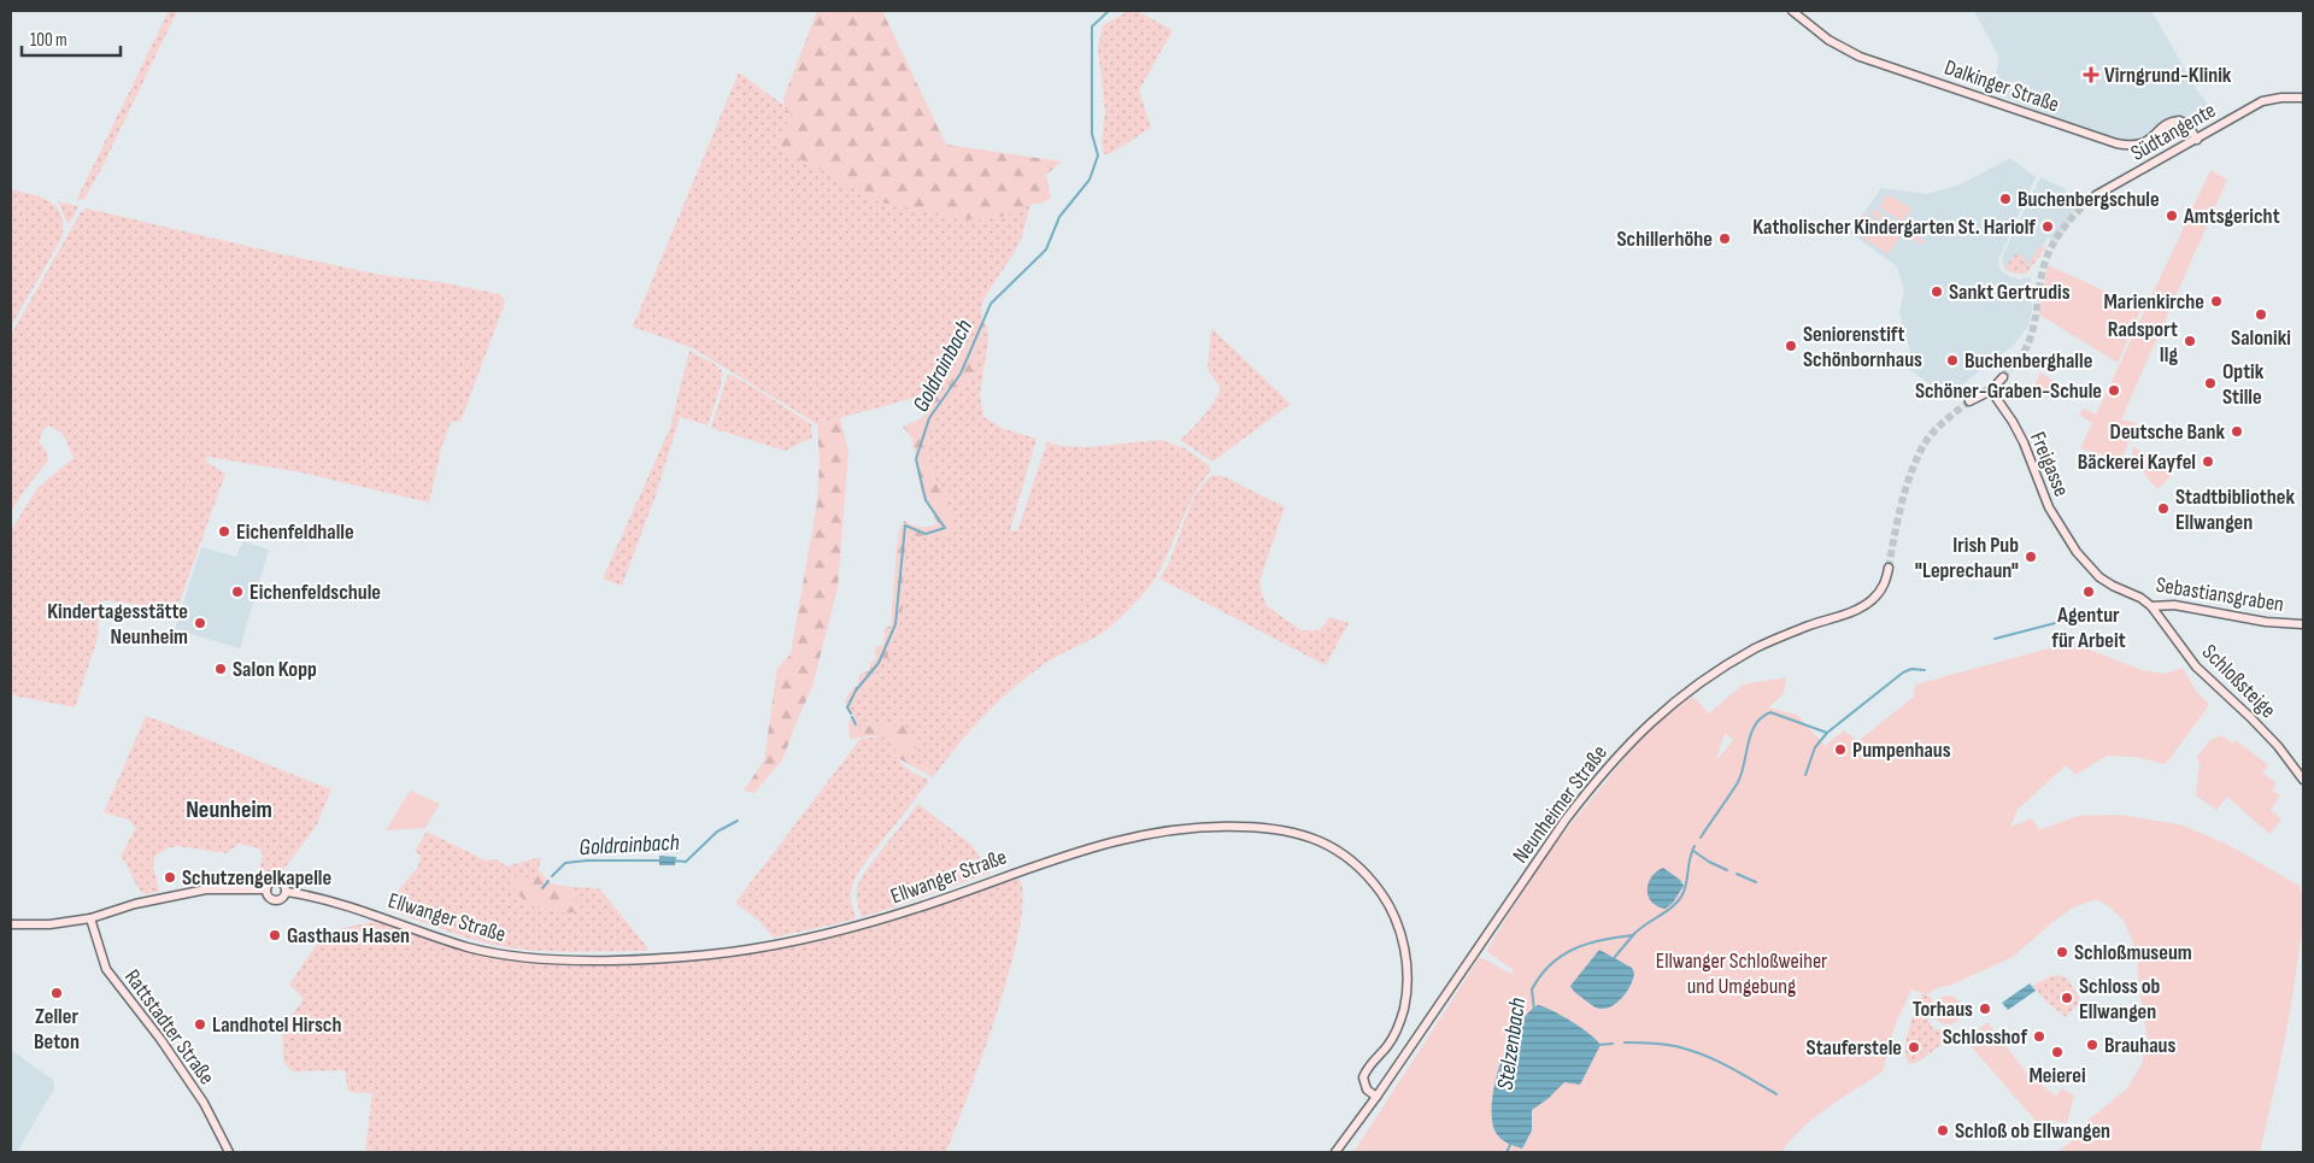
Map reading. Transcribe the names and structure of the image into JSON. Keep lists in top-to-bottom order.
{
  "streets": {
    "street": [
      "Dalkinger Straße",
      "Südtangente",
      "Freigasse",
      "Sebastiansgraben",
      "Schloßsteige",
      "Neunheimer Straße",
      "Ellwanger Straße",
      "Rattstadter Straße"
    ]
  },
  "crossings": [
    ["Dalkinger Straße", "Südtangente"],
    ["Freigasse", "Sebastiansgraben"],
    ["Sebastiansgraben", "Schloßsteige"],
    ["Neunheimer Straße", "Ellwanger Straße"],
    ["Ellwanger Straße", "Rattstadter Straße"]
  ],
  "districts": ["Neunheim"],
  "water": ["Goldrainbach", "Stelzenbach"],
  "parks": ["Ellwanger Schloßweiher und Umgebung"],
  "places": {
    "health": ["Virngrund-Klinik"],
    "other": [
      "Buchenbergschule",
      "Amtsgericht",
      "Katholischer Kindergarten St. Hariolf",
      "Schillerhöhe",
      "Sankt Gertrudis",
      "Marienkirche",
      "Saloniki",
      "Radsport Ilg",
      "Seniorenstift Schönbornhaus",
      "Buchenberghalle",
      "Optik Stille",
      "Schöner-Graben-Schule",
      "Deutsche Bank",
      "Bäckerei Kayfel",
      "Stadtbibliothek Ellwangen",
      "Eichenfeldhalle",
      "Irish Pub \"Leprechaun\"",
      "Eichenfeldschule",
      "Agentur für Arbeit",
      "Kindertagesstätte Neunheim",
      "Salon Kopp",
      "Pumpenhaus",
      "Schutzengelkapelle",
      "Gasthaus Hasen",
      "Schloßmuseum",
      "Zeller Beton",
      "Schloss ob Ellwangen",
      "Torhaus",
      "Landhotel Hirsch",
      "Schlosshof",
      "Brauhaus",
      "Stauferstele",
      "Meierei",
      "Schloß ob Ellwangen"
    ]
  },
  "scale_bar": "100 m"
}
